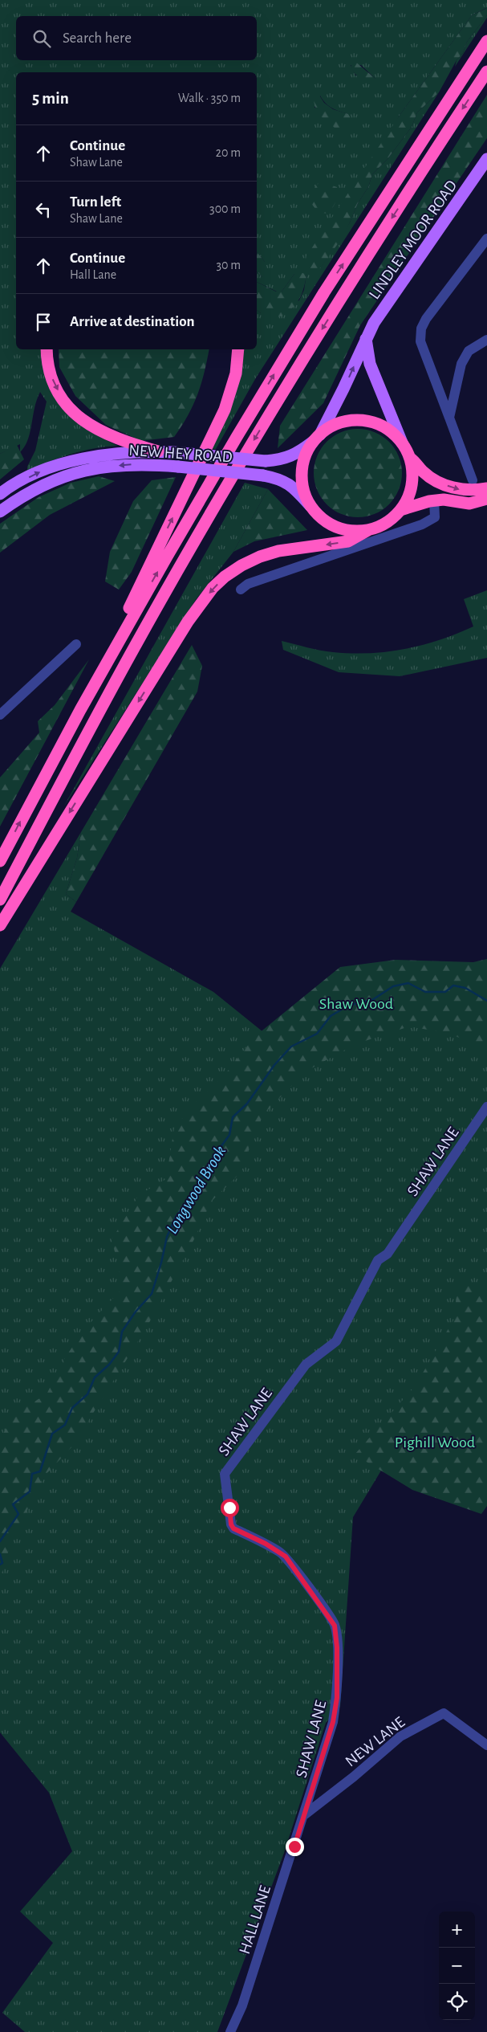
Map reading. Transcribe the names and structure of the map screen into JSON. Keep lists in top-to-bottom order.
{
  "streets": {
    "main road": ["LINDLEY MOOR ROAD", "NEW HEY ROAD"],
    "street": ["SHAW LANE", "NEW LANE", "HALL LANE"]
  },
  "crossings": [
    ["LINDLEY MOOR ROAD", "NEW HEY ROAD"],
    ["SHAW LANE", "NEW LANE"],
    ["SHAW LANE", "HALL LANE"],
    ["NEW LANE", "HALL LANE"]
  ],
  "water": ["Longwood Brook"],
  "parks": ["Shaw Wood", "Pighill Wood"],
  "page": {
    "search": "Search here",
    "heading": ["5 min", "Walk · 350 m"],
    "list": [
      ["Continue", "Shaw Lane", "20 m"],
      ["Turn left", "Shaw Lane", "300 m"],
      ["Continue", "Hall Lane", "30 m"],
      "Arrive at destination"
    ],
    "map_buttons": ["+", "−"]
  }
}
